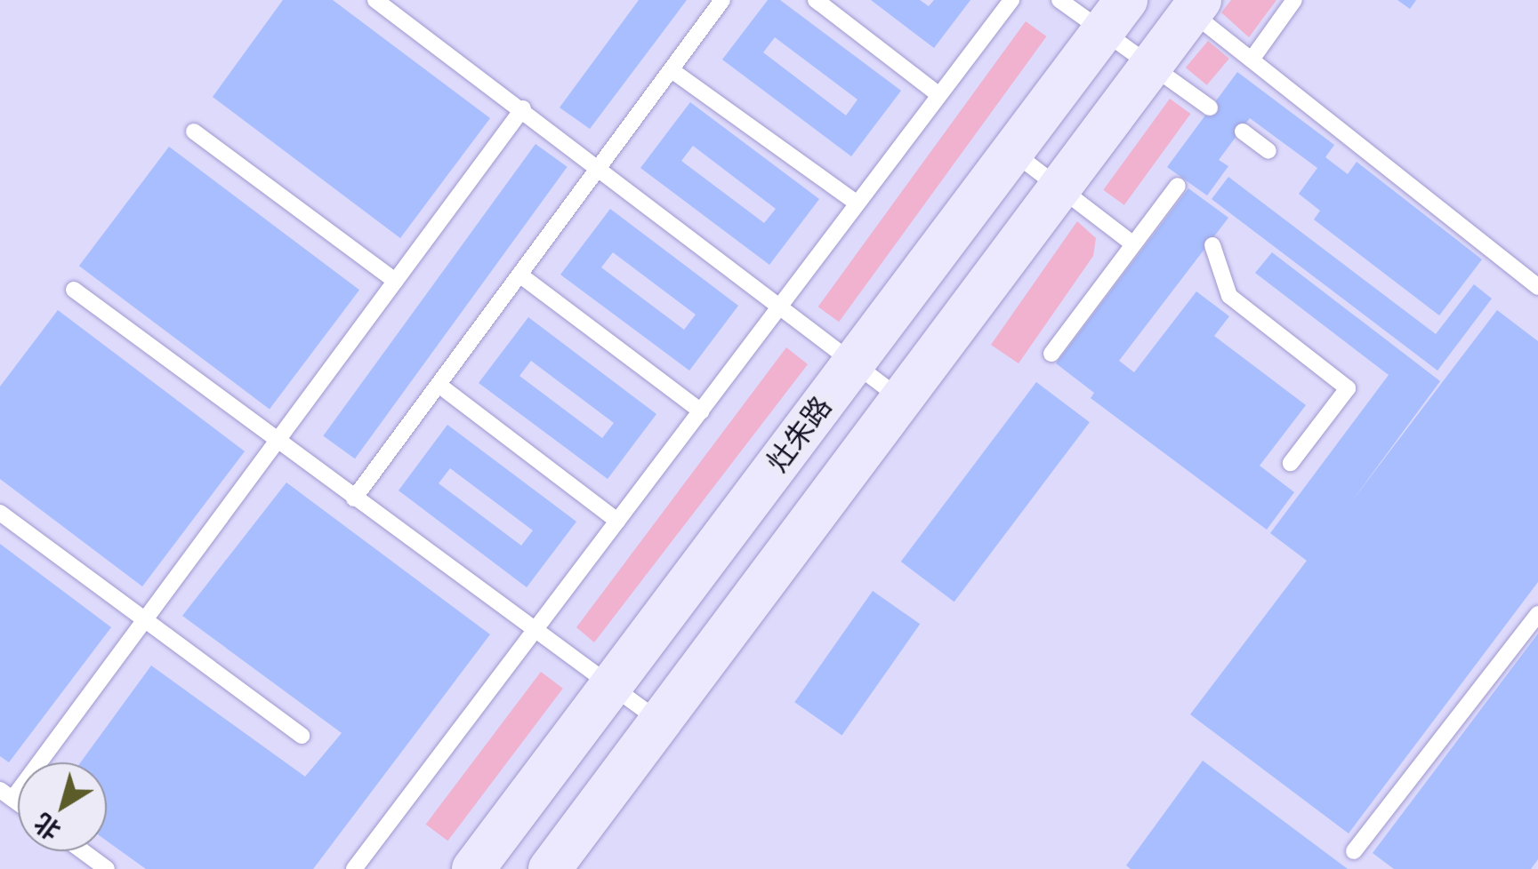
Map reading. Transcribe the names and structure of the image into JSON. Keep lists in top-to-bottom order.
{
  "streets": {
    "main road": ["灶朱路"]
  },
  "north": "bottom left"
}
